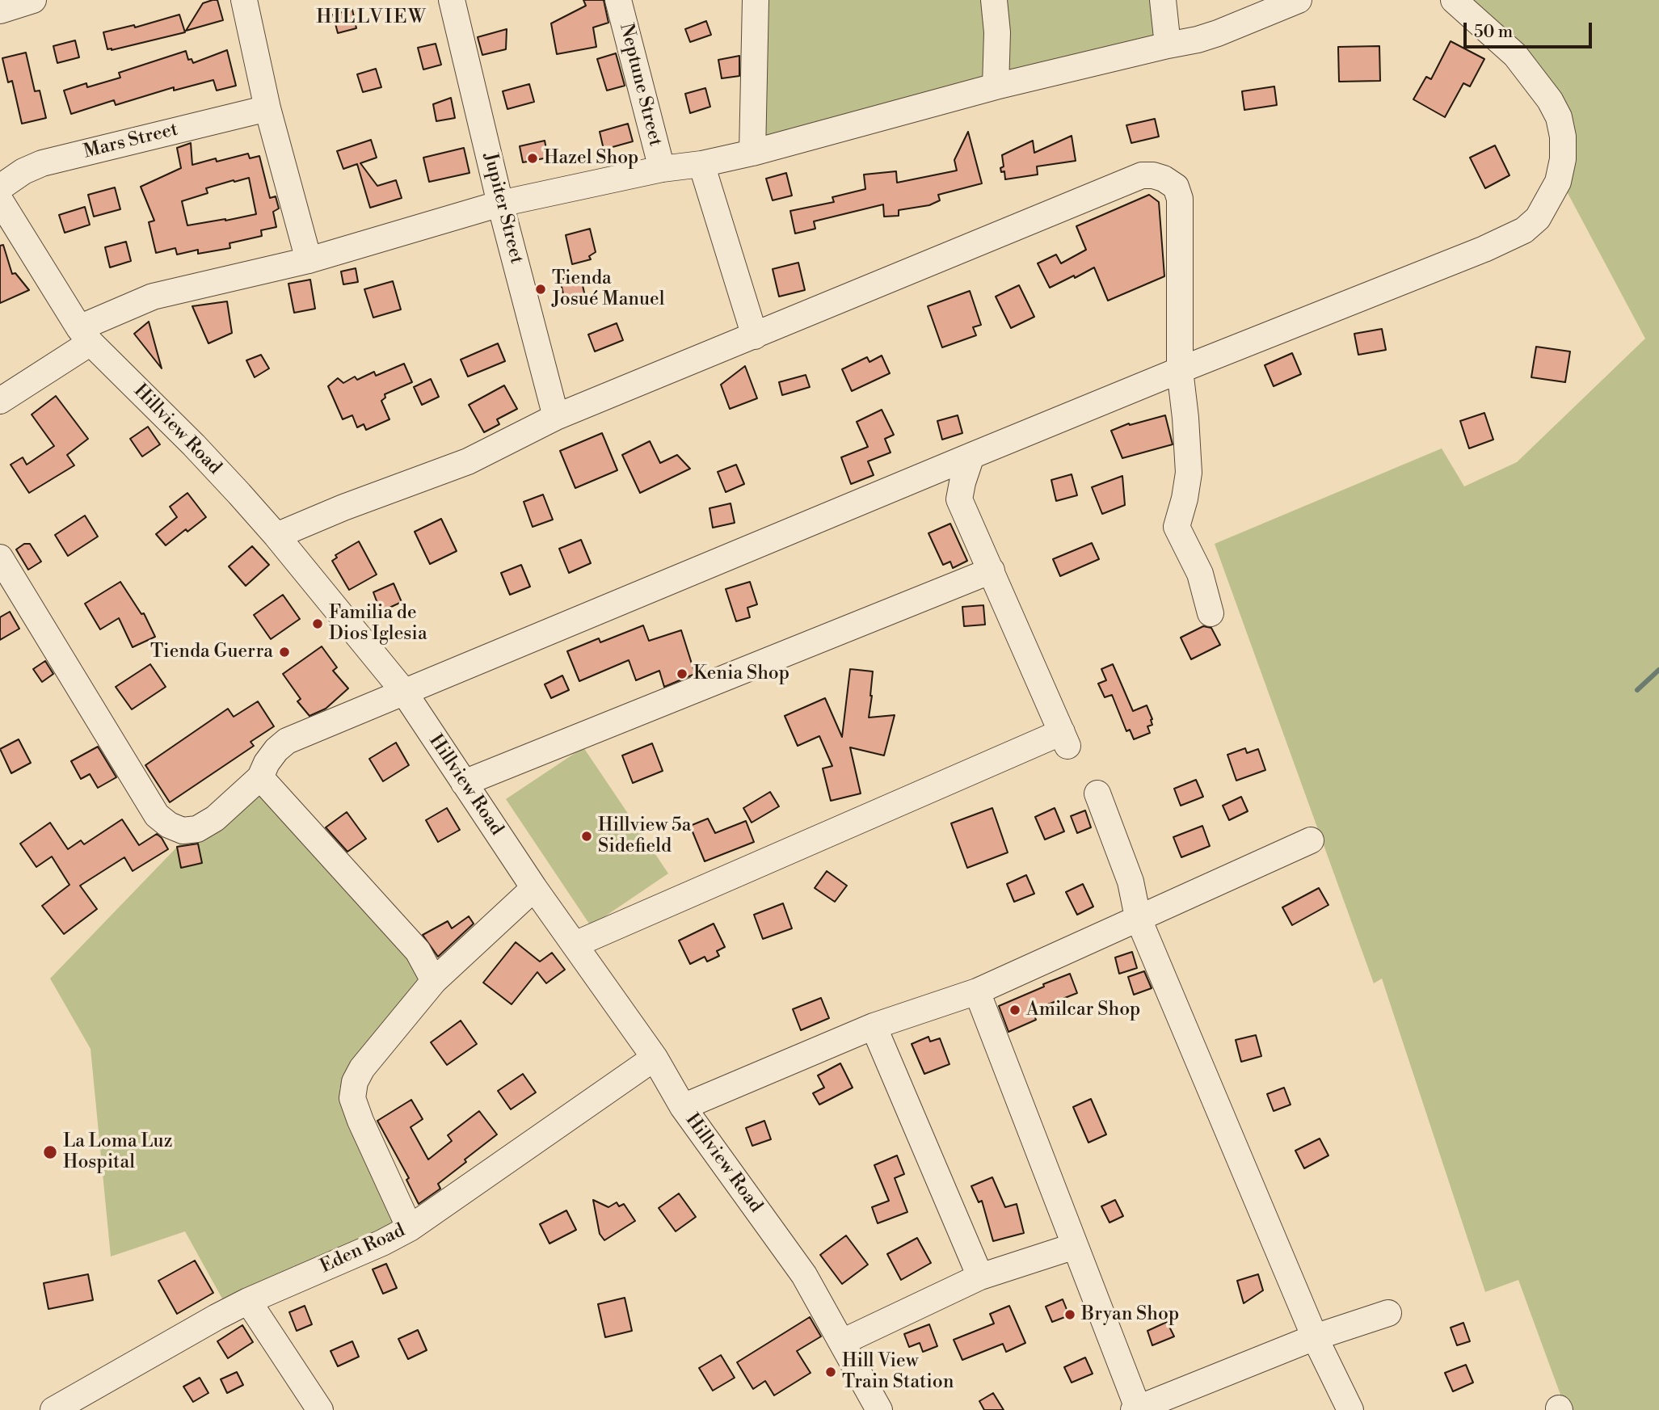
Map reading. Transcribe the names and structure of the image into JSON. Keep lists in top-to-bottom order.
{
  "streets": {
    "street": [
      "Neptune Street",
      "Mars Street",
      "Jupiter Street",
      "Hillview Road",
      "Eden Road"
    ]
  },
  "crossings": [
    ["Hillview Road", "Eden Road"]
  ],
  "districts": ["HILLVIEW"],
  "places": [
    "Hazel Shop",
    "Tienda Josué Manuel",
    "Familia de Dios Iglesia",
    "Tienda Guerra",
    "Kenia Shop",
    "Hillview 5a Sidefield",
    "Amilcar Shop",
    "La Loma Luz Hospital",
    "Bryan Shop",
    "Hill View Train Station"
  ],
  "scale_bar": "50 m"
}
